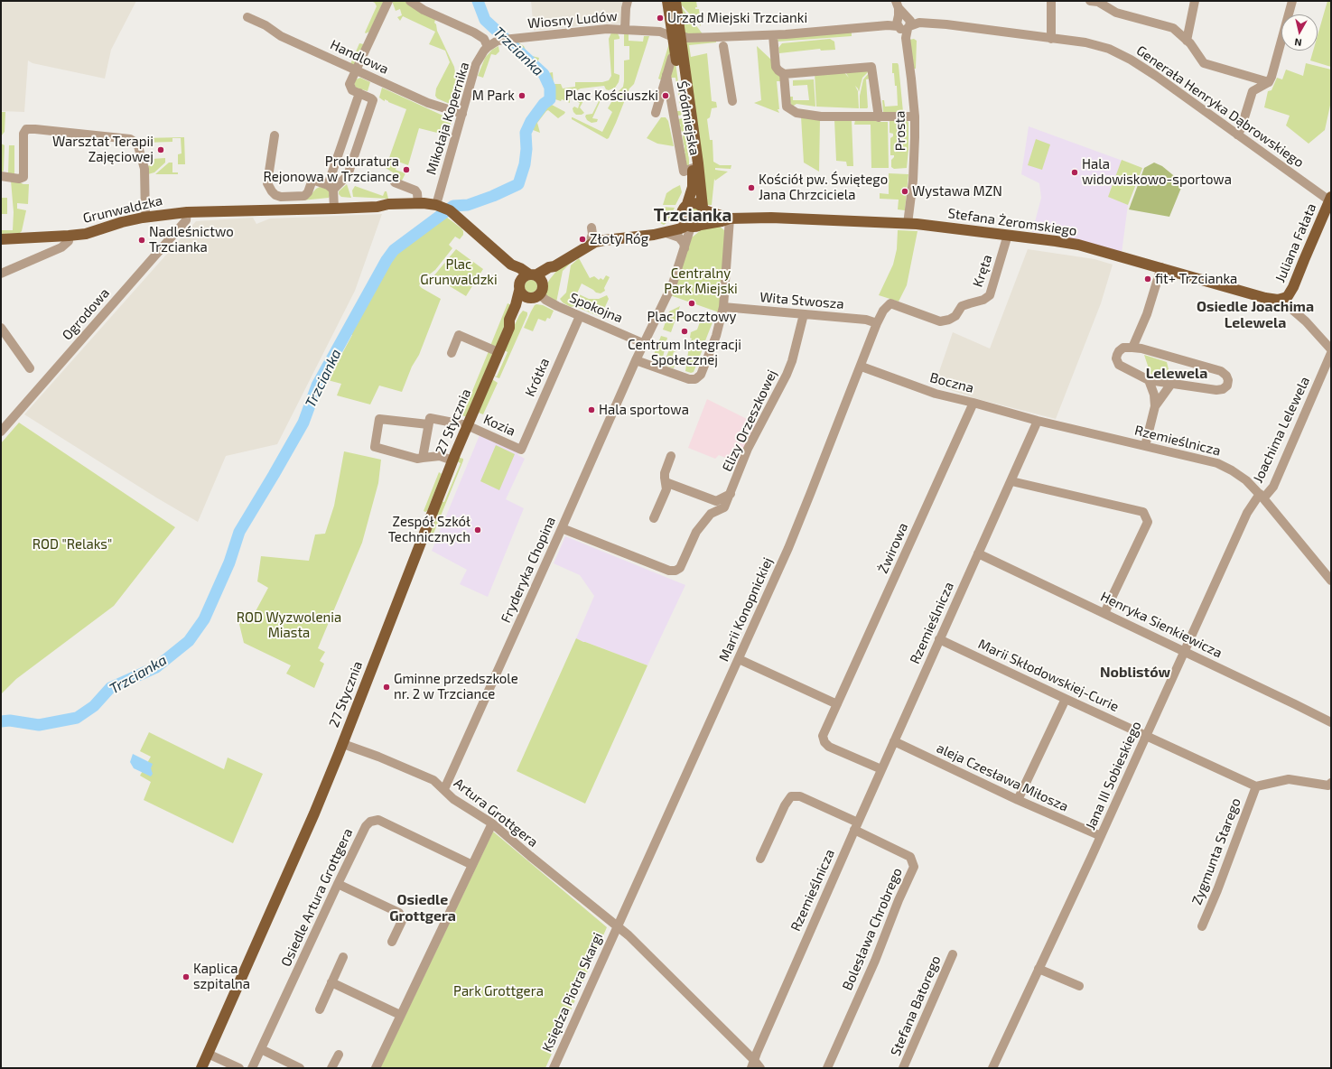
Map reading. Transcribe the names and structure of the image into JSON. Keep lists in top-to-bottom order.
{
  "streets": {
    "main road": [
      "Grunwaldzka",
      "Stefana Żeromskiego",
      "Juliana Fałata",
      "27 Stycznia"
    ],
    "street": [
      "Wiosny Ludów",
      "Handlowa",
      "Generała Henryka Dąbrowskiego",
      "Mikołaja Kopernika",
      "Śródmiejska",
      "Prosta",
      "Kręta",
      "Wita Stwosza",
      "Spokojna",
      "Ogrodowa",
      "Krótka",
      "Boczna",
      "Elizy Orzeszkowej",
      "Kozia",
      "Joachima Lelewela",
      "Rzemieślnicza",
      "Żwirowa",
      "Fryderyka Chopina",
      "Marii Konopnickiej",
      "Henryka Sienkiewicza",
      "Marii Skłodowskiej-Curie",
      "Jana III Sobieskiego",
      "aleja Czesława Miłosza",
      "Artura Grottgera",
      "Zygmunta Starego",
      "Osiedle Artura Grottgera",
      "Bolesława Chrobrego",
      "Księdza Piotra Skargi",
      "Stefana Batorego"
    ]
  },
  "crossings": [
    ["Wiosny Ludów", "Generała Henryka Dąbrowskiego"],
    ["Wiosny Ludów", "Mikołaja Kopernika"],
    ["Wiosny Ludów", "Śródmiejska"],
    ["Handlowa", "Mikołaja Kopernika"],
    ["Generała Henryka Dąbrowskiego", "Śródmiejska"],
    ["Generała Henryka Dąbrowskiego", "Prosta"],
    ["Generała Henryka Dąbrowskiego", "Juliana Fałata"],
    ["Mikołaja Kopernika", "Grunwaldzka"],
    ["Prosta", "Stefana Żeromskiego"],
    ["Grunwaldzka", "Ogrodowa"],
    ["Stefana Żeromskiego", "Juliana Fałata"],
    ["Stefana Żeromskiego", "Kręta"],
    ["Stefana Żeromskiego", "Spokojna"],
    ["Stefana Żeromskiego", "27 Stycznia"],
    ["Kręta", "Marii Konopnickiej"],
    ["Wita Stwosza", "Elizy Orzeszkowej"],
    ["Wita Stwosza", "Marii Konopnickiej"],
    ["Spokojna", "Krótka"],
    ["Spokojna", "27 Stycznia"],
    ["Krótka", "Kozia"],
    ["Boczna", "Rzemieślnicza"],
    ["Boczna", "Żwirowa"],
    ["Boczna", "Marii Konopnickiej"],
    ["Elizy Orzeszkowej", "Fryderyka Chopina"],
    ["27 Stycznia", "Kozia"],
    ["27 Stycznia", "Artura Grottgera"],
    ["Joachima Lelewela", "Rzemieślnicza"],
    ["Joachima Lelewela", "Jana III Sobieskiego"],
    ["Rzemieślnicza", "Żwirowa"],
    ["Rzemieślnicza", "Henryka Sienkiewicza"],
    ["Rzemieślnicza", "Marii Skłodowskiej-Curie"],
    ["Rzemieślnicza", "Jana III Sobieskiego"],
    ["Rzemieślnicza", "aleja Czesława Miłosza"],
    ["Rzemieślnicza", "Artura Grottgera"],
    ["Rzemieślnicza", "Bolesława Chrobrego"],
    ["Fryderyka Chopina", "Artura Grottgera"],
    ["Marii Konopnickiej", "Artura Grottgera"],
    ["Marii Konopnickiej", "Księdza Piotra Skargi"],
    ["Henryka Sienkiewicza", "Jana III Sobieskiego"],
    ["Marii Skłodowskiej-Curie", "Jana III Sobieskiego"],
    ["Marii Skłodowskiej-Curie", "Zygmunta Starego"],
    ["Jana III Sobieskiego", "aleja Czesława Miłosza"],
    ["Artura Grottgera", "Księdza Piotra Skargi"]
  ],
  "districts": [
    "Trzcianka",
    "Osiedle Joachima Lelewela",
    "Lelewela",
    "Noblistów",
    "Osiedle Grottgera"
  ],
  "water": ["Trzcianka"],
  "parks": [
    "Plac Grunwaldzki",
    "Centralny Park Miejski",
    "ROD \"Relaks\"",
    "ROD Wyzwolenia Miasta",
    "Park Grottgera"
  ],
  "places": [
    "Urząd Miejski Trzcianki",
    "M Park",
    "Plac Kościuszki",
    "Warsztat Terapii Zajęciowej",
    "Prokuratura Rejonowa w Trzciance",
    "Hala widowiskowo-sportowa",
    "Kościół pw. Świętego Jana Chrzciciela",
    "Wystawa MZN",
    "Złoty Róg",
    "Nadleśnictwo Trzcianka",
    "fit+ Trzcianka",
    "Plac Pocztowy",
    "Centrum Integracji Społecznej",
    "Hala sportowa",
    "Zespół Szkół Technicznych",
    "Gminne przedszkole nr. 2 w Trzciance",
    "Kaplica szpitalna"
  ],
  "north": "bottom"
}
